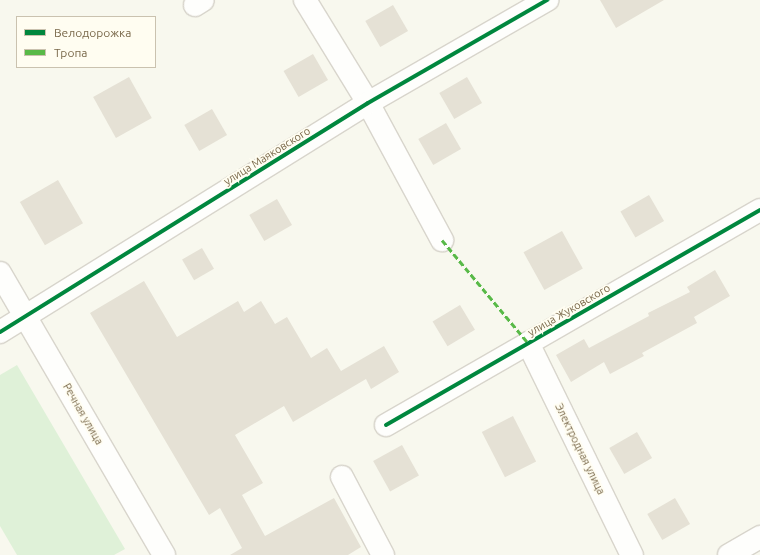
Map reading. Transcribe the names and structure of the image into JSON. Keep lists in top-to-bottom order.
{
  "streets": {
    "street": [
      "улица Маяковского",
      "улица Жуковского",
      "Речная улица",
      "Электродная улица"
    ]
  },
  "crossings": [
    ["улица Маяковского", "Речная улица"],
    ["улица Жуковского", "Электродная улица"]
  ],
  "legend": ["Велодорожка", "Тропа"]
}
